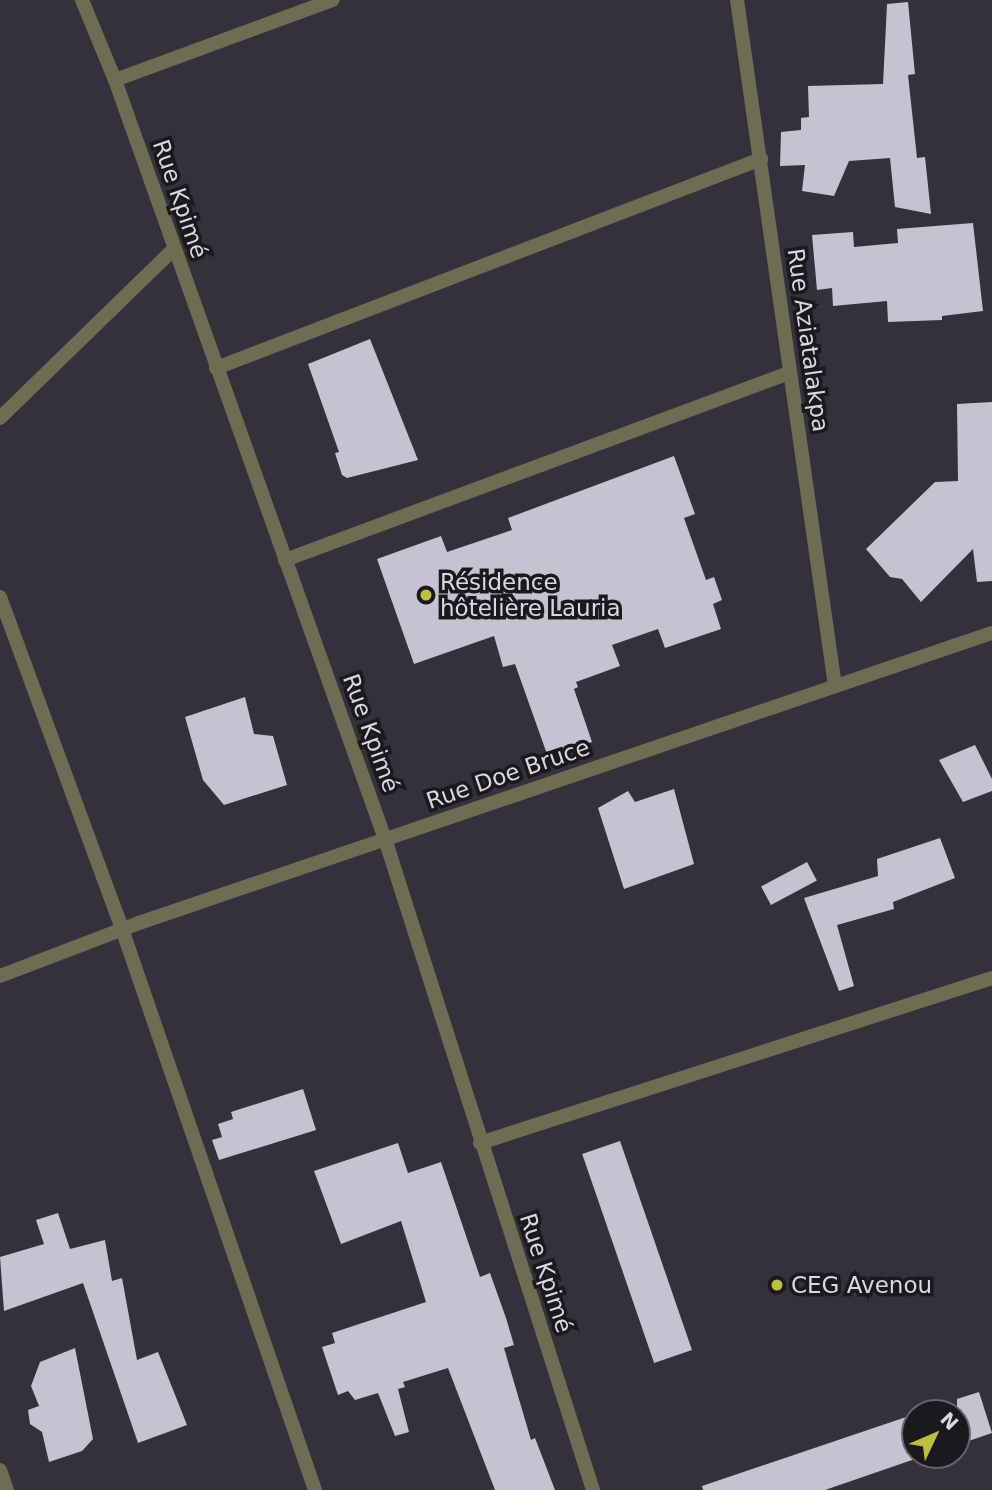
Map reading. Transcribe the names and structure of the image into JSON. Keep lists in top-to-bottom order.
{
  "streets": {
    "street": ["Rue Kpimé", "Rue Aziatalakpa", "Rue Doe Bruce"]
  },
  "crossings": [
    ["Rue Kpimé", "Rue Doe Bruce"],
    ["Rue Aziatalakpa", "Rue Doe Bruce"]
  ],
  "places": ["Résidence hôtelière Lauria", "CEG Avenou"],
  "north": "top right"
}
